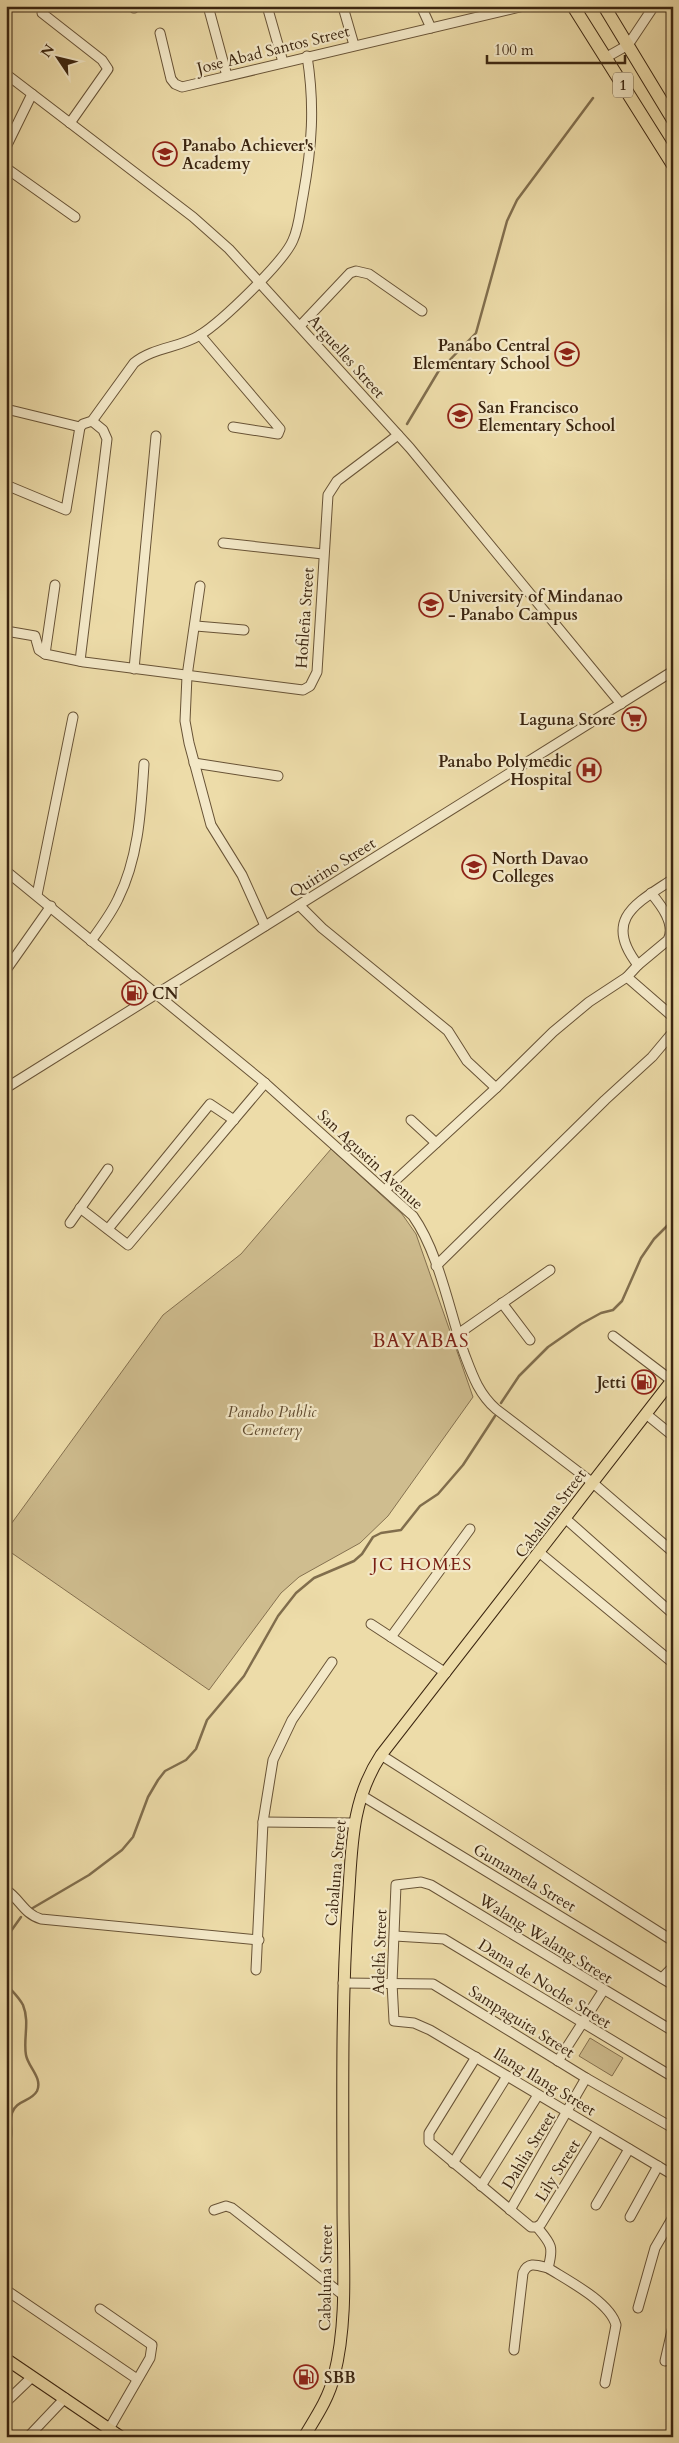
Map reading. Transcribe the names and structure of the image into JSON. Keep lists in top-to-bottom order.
{
  "streets": {
    "highway": ["1"],
    "main road": ["Cabaluna Street"],
    "street": [
      "Jose Abad Santos Street",
      "Arguelles Street",
      "Hofileña Street",
      "Quirino Street",
      "San Agustin Avenue",
      "Gumamela Street",
      "Walang Walang Street",
      "Adelfa Street",
      "Dama de Noche Street",
      "Sampaguita Street",
      "Ilang Ilang Street",
      "Dahlia Street",
      "Lily Street"
    ]
  },
  "crossings": [
    ["Arguelles Street", "Hofileña Street"],
    ["Arguelles Street", "Quirino Street"],
    ["Quirino Street", "San Agustin Avenue"],
    ["San Agustin Avenue", "Cabaluna Street"],
    ["Cabaluna Street", "Gumamela Street"],
    ["Cabaluna Street", "Sampaguita Street"],
    ["Walang Walang Street", "Adelfa Street"],
    ["Adelfa Street", "Dama de Noche Street"],
    ["Adelfa Street", "Sampaguita Street"],
    ["Adelfa Street", "Ilang Ilang Street"],
    ["Sampaguita Street", "Dahlia Street"],
    ["Ilang Ilang Street", "Dahlia Street"],
    ["Ilang Ilang Street", "Lily Street"]
  ],
  "districts": ["BAYABAS", "JC HOMES"],
  "parks": ["Panabo Public Cemetery"],
  "places": {
    "school or university": [
      "Panabo Achiever's Academy",
      "Panabo Central Elementary School",
      "San Francisco Elementary School",
      "University of Mindanao - Panabo Campus",
      "North Davao Colleges"
    ],
    "supermarket": ["Laguna Store"],
    "hospital": ["Panabo Polymedic Hospital"],
    "fuel station": ["CN", "Jetti", "SBB"]
  },
  "scale_bar": "100 m",
  "north": "top left"
}
